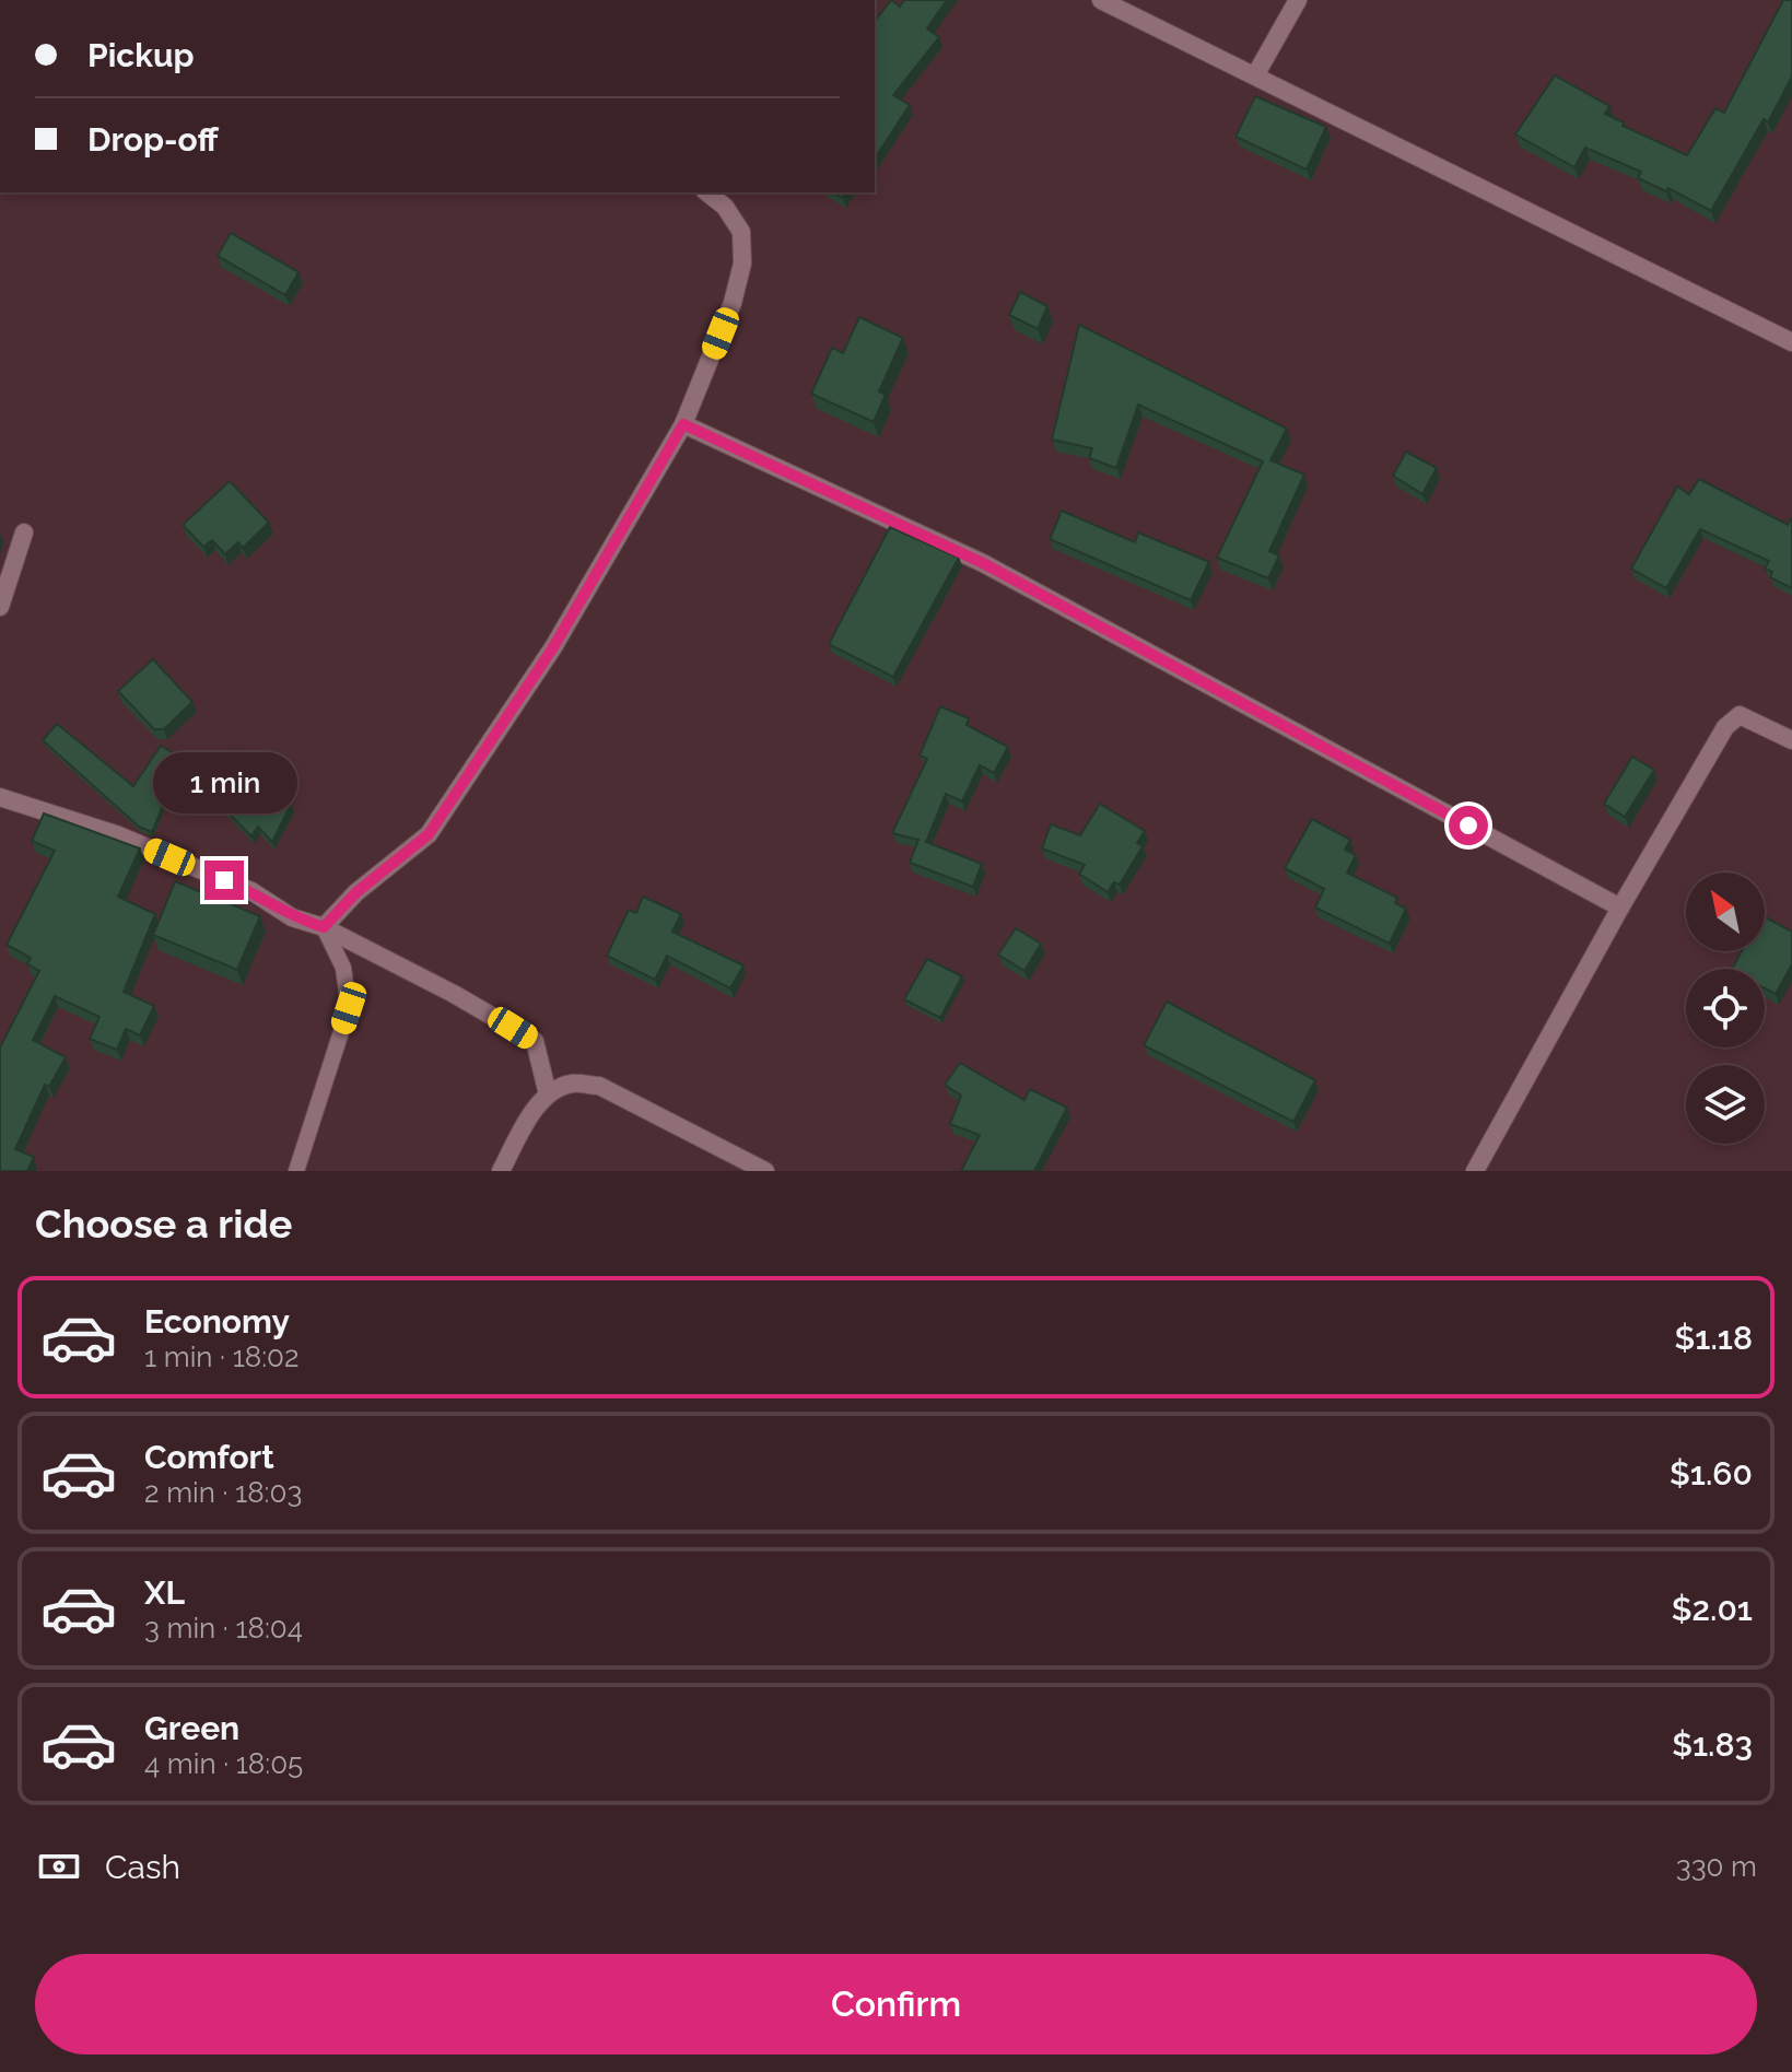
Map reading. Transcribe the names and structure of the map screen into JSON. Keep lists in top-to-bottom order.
{
  "north": "top left",
  "page": {
    "banner": ["Pickup", "Drop-off"],
    "bubble": "1 min",
    "heading": "Choose a ride",
    "list": [
      {
        "name": "Economy",
        "note": "1 min · 18:02",
        "value": "$1.18"
      },
      {
        "name": "Comfort",
        "note": "2 min · 18:03",
        "value": "$1.60"
      },
      {
        "name": "XL",
        "note": "3 min · 18:04",
        "value": "$2.01"
      },
      {
        "name": "Green",
        "note": "4 min · 18:05",
        "value": "$1.83"
      }
    ],
    "pay": ["Cash", "330 m"],
    "buttons": "Confirm"
  }
}
